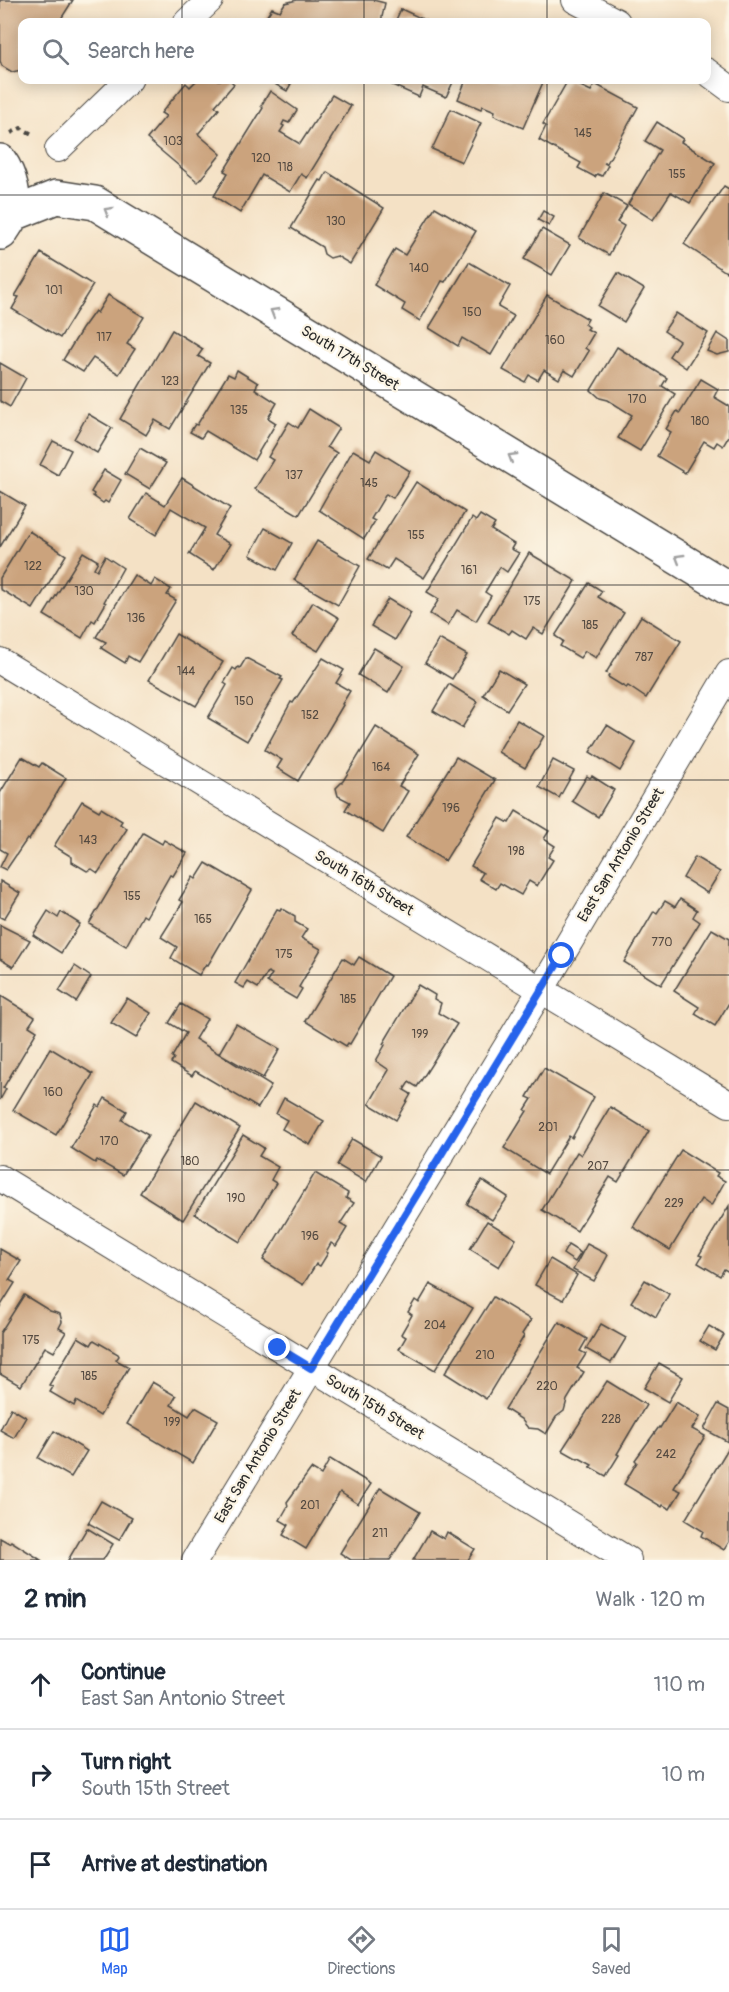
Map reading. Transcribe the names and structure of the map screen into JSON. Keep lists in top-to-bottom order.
{
  "streets": {
    "street": [
      "South 17th Street",
      "East San Antonio Street",
      "South 16th Street",
      "South 15th Street"
    ]
  },
  "crossings": [
    ["East San Antonio Street", "South 16th Street"],
    ["East San Antonio Street", "South 15th Street"]
  ],
  "one_way": ["South 17th Street"],
  "house_numbers": [
    "145",
    "103",
    "120",
    "118",
    "155",
    "130",
    "140",
    "101",
    "150",
    "117",
    "160",
    "123",
    "170",
    "135",
    "180",
    "137",
    "145",
    "155",
    "122",
    "161",
    "130",
    "175",
    "136",
    "185",
    "787",
    "144",
    "150",
    "152",
    "164",
    "196",
    "143",
    "198",
    "155",
    "165",
    "770",
    "175",
    "185",
    "199",
    "160",
    "201",
    "170",
    "180",
    "207",
    "190",
    "229",
    "196",
    "204",
    "175",
    "210",
    "185",
    "220",
    "228",
    "199",
    "242",
    "201",
    "211"
  ],
  "page": {
    "search": "Search here",
    "heading": ["2 min", "Walk · 120 m"],
    "list": [
      ["Continue", "East San Antonio Street", "110 m"],
      ["Turn right", "South 15th Street", "10 m"],
      "Arrive at destination"
    ],
    "nav": ["Map", "Directions", "Saved"]
  }
}
